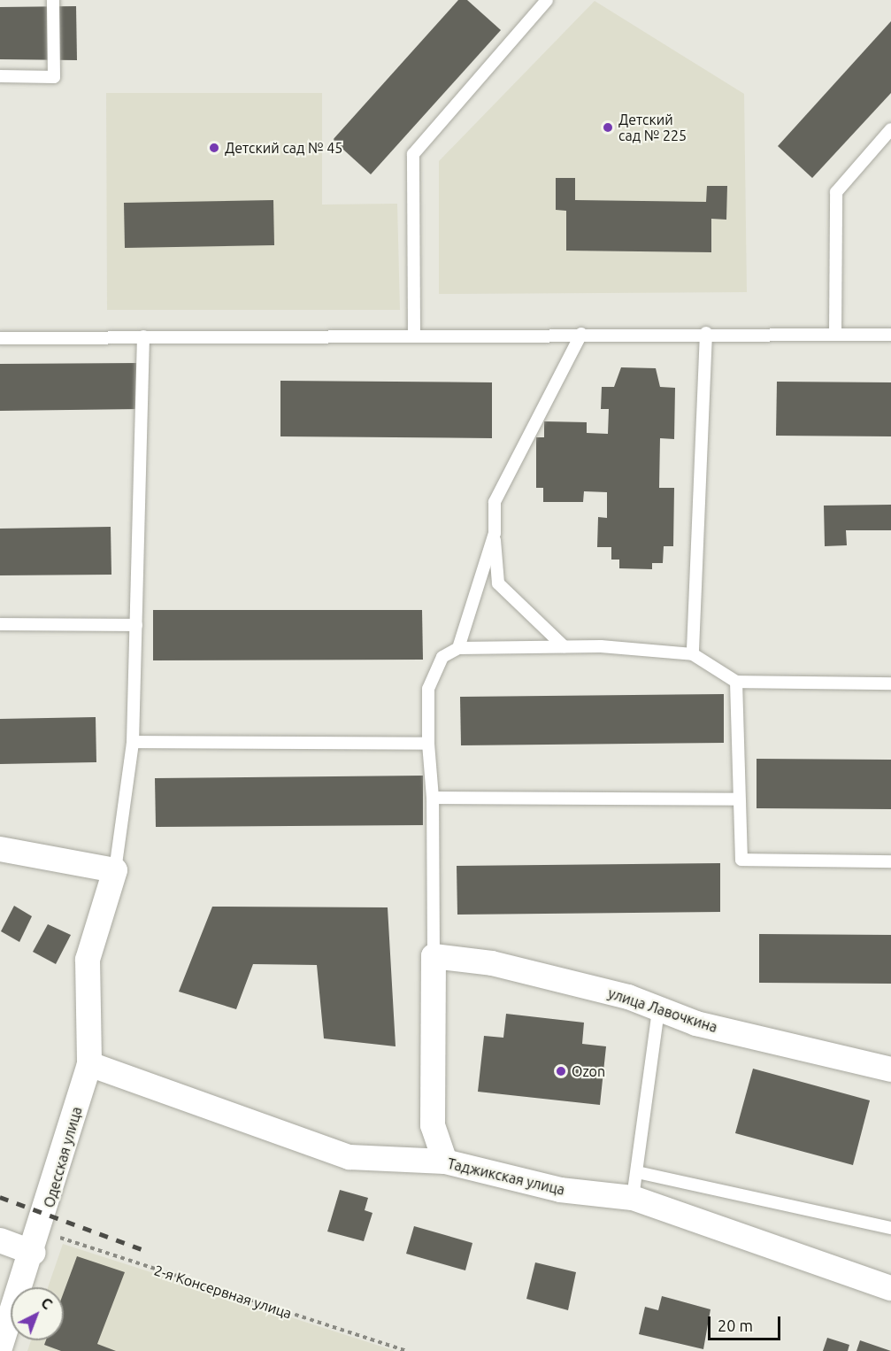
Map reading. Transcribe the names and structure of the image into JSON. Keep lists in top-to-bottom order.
{
  "streets": {
    "street": ["улица Лавочкина", "Одесская улица", "Таджикская улица"],
    "path": ["2-я Консервная улица"]
  },
  "crossings": [
    ["Одесская улица", "Таджикская улица"],
    ["Одесская улица", "2-я Консервная улица"]
  ],
  "places": ["Детский сад № 225", "Детский сад № 45", "Ozon"],
  "scale_bar": "20 m",
  "north": "top right"
}
